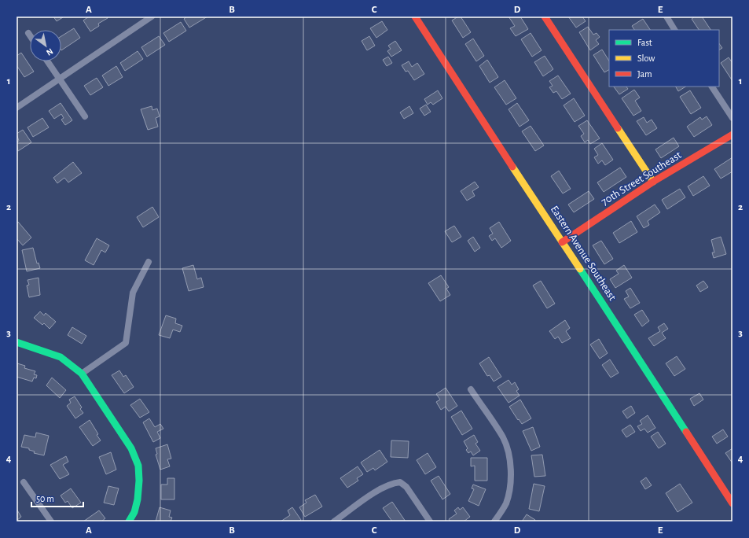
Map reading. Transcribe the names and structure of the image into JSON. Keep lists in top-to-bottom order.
{
  "streets": {
    "street": ["70th Street Southeast", "Eastern Avenue Southeast"]
  },
  "crossings": [
    ["70th Street Southeast", "Eastern Avenue Southeast"]
  ],
  "legend": ["Fast", "Slow", "Jam"],
  "scale_bar": "50 m",
  "north": "bottom right",
  "grid": {
    "columns": [
      "A",
      "B",
      "C",
      "D",
      "E"
    ],
    "rows": [
      "1",
      "2",
      "3",
      "4"
    ]
  }
}
